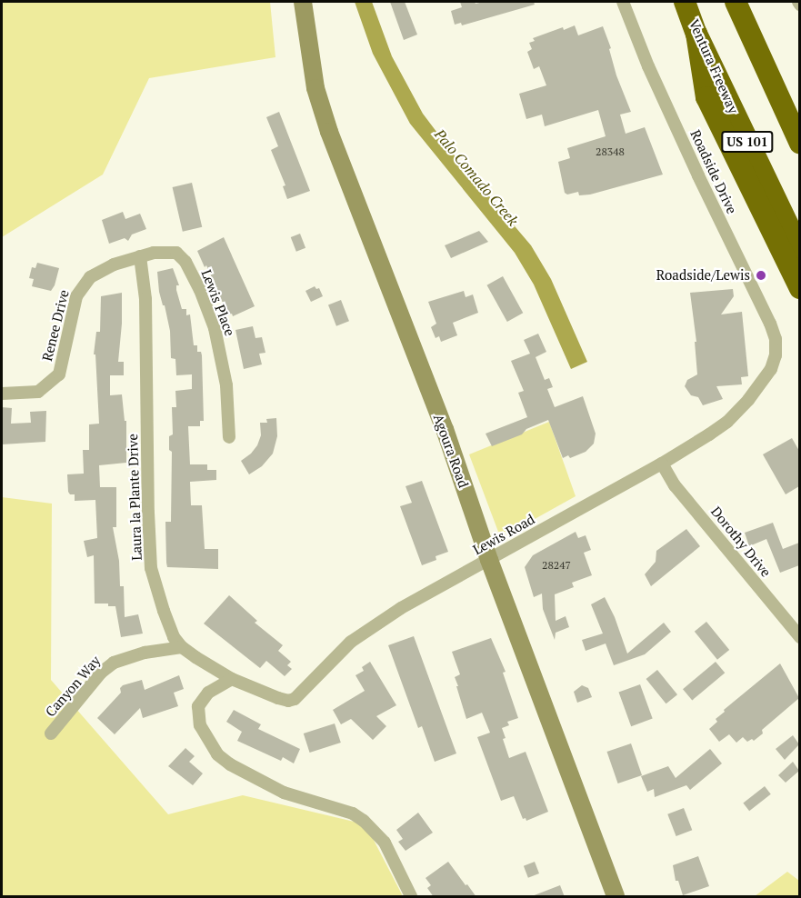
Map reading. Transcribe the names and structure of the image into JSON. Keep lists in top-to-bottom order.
{
  "streets": {
    "highway": ["Ventura Freeway", "US 101"],
    "main road": ["Agoura Road"],
    "street": [
      "Roadside Drive",
      "Lewis Place",
      "Renee Drive",
      "Laura la Plante Drive",
      "Lewis Road",
      "Dorothy Drive",
      "Canyon Way"
    ]
  },
  "crossings": [
    ["Roadside Drive", "Lewis Road"],
    ["Lewis Place", "Renee Drive"],
    ["Lewis Place", "Laura la Plante Drive"],
    ["Renee Drive", "Laura la Plante Drive"],
    ["Agoura Road", "Lewis Road"],
    ["Laura la Plante Drive", "Lewis Road"],
    ["Laura la Plante Drive", "Canyon Way"],
    ["Lewis Road", "Dorothy Drive"]
  ],
  "water": ["Palo Comado Creek"],
  "places": ["Roadside/Lewis"],
  "house_numbers": ["28348", "28247"]
}
